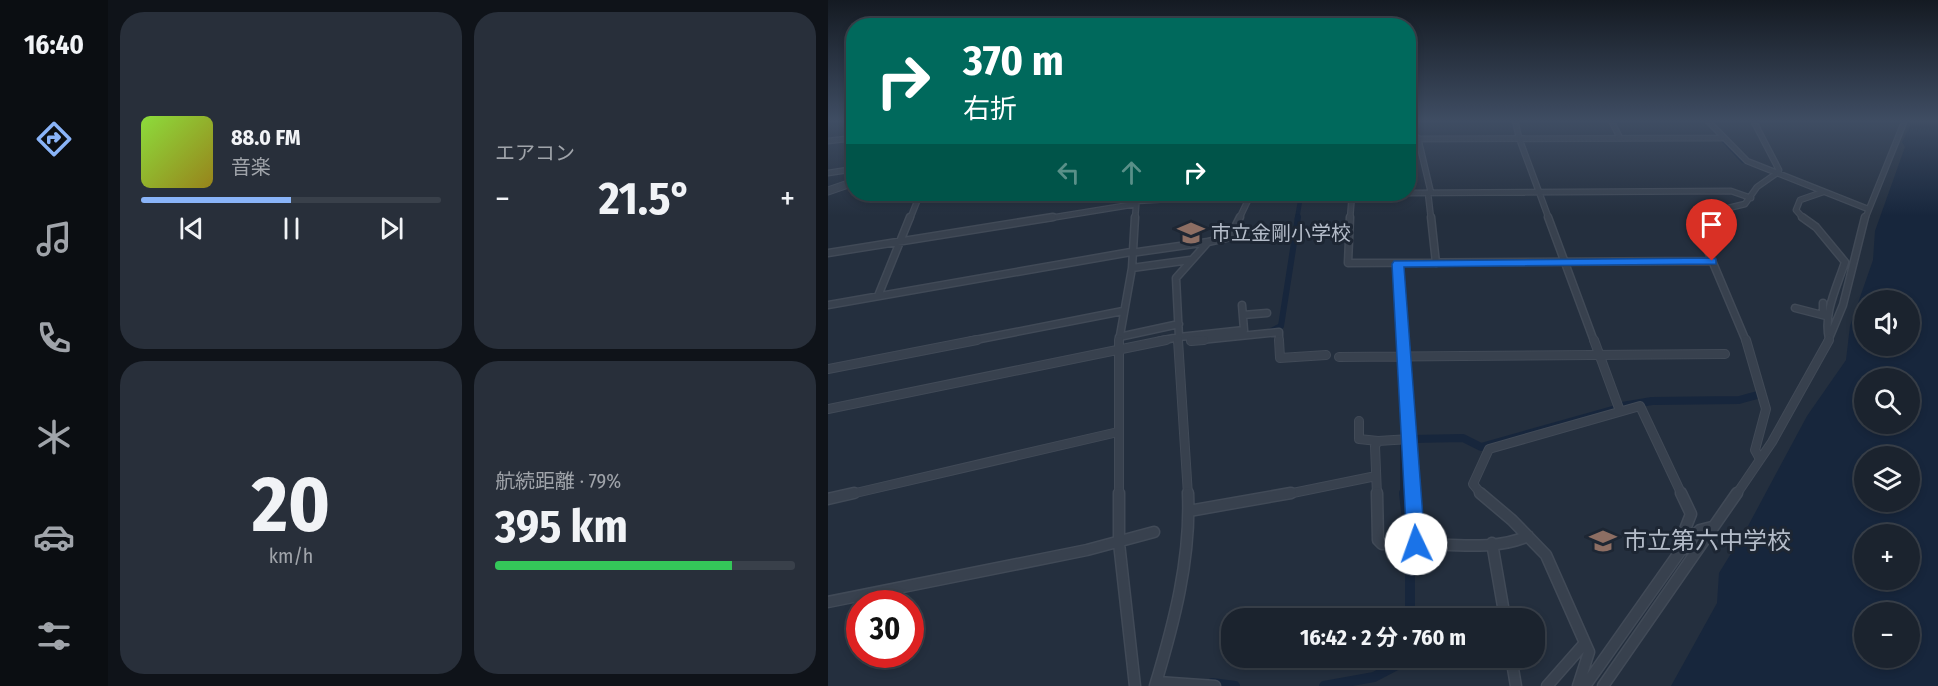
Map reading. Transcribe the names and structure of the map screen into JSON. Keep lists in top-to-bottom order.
{
  "places": {
    "school or university": ["市立金剛小学校", "市立第六中学校"]
  },
  "page": {
    "tabs": "16:40",
    "tile": [
      "エアコン",
      ["20", "km/h"],
      ["航続距離 · 79%", "395 km"]
    ],
    "turn": ["370 m", "右折"],
    "song": ["88.0 FM", "音楽"],
    "heat": ["−", "21.5°", "+"],
    "map_buttons": ["+", "−"],
    "limit": "30",
    "trip": "16:42 · 2 分 · 760 m"
  }
}
